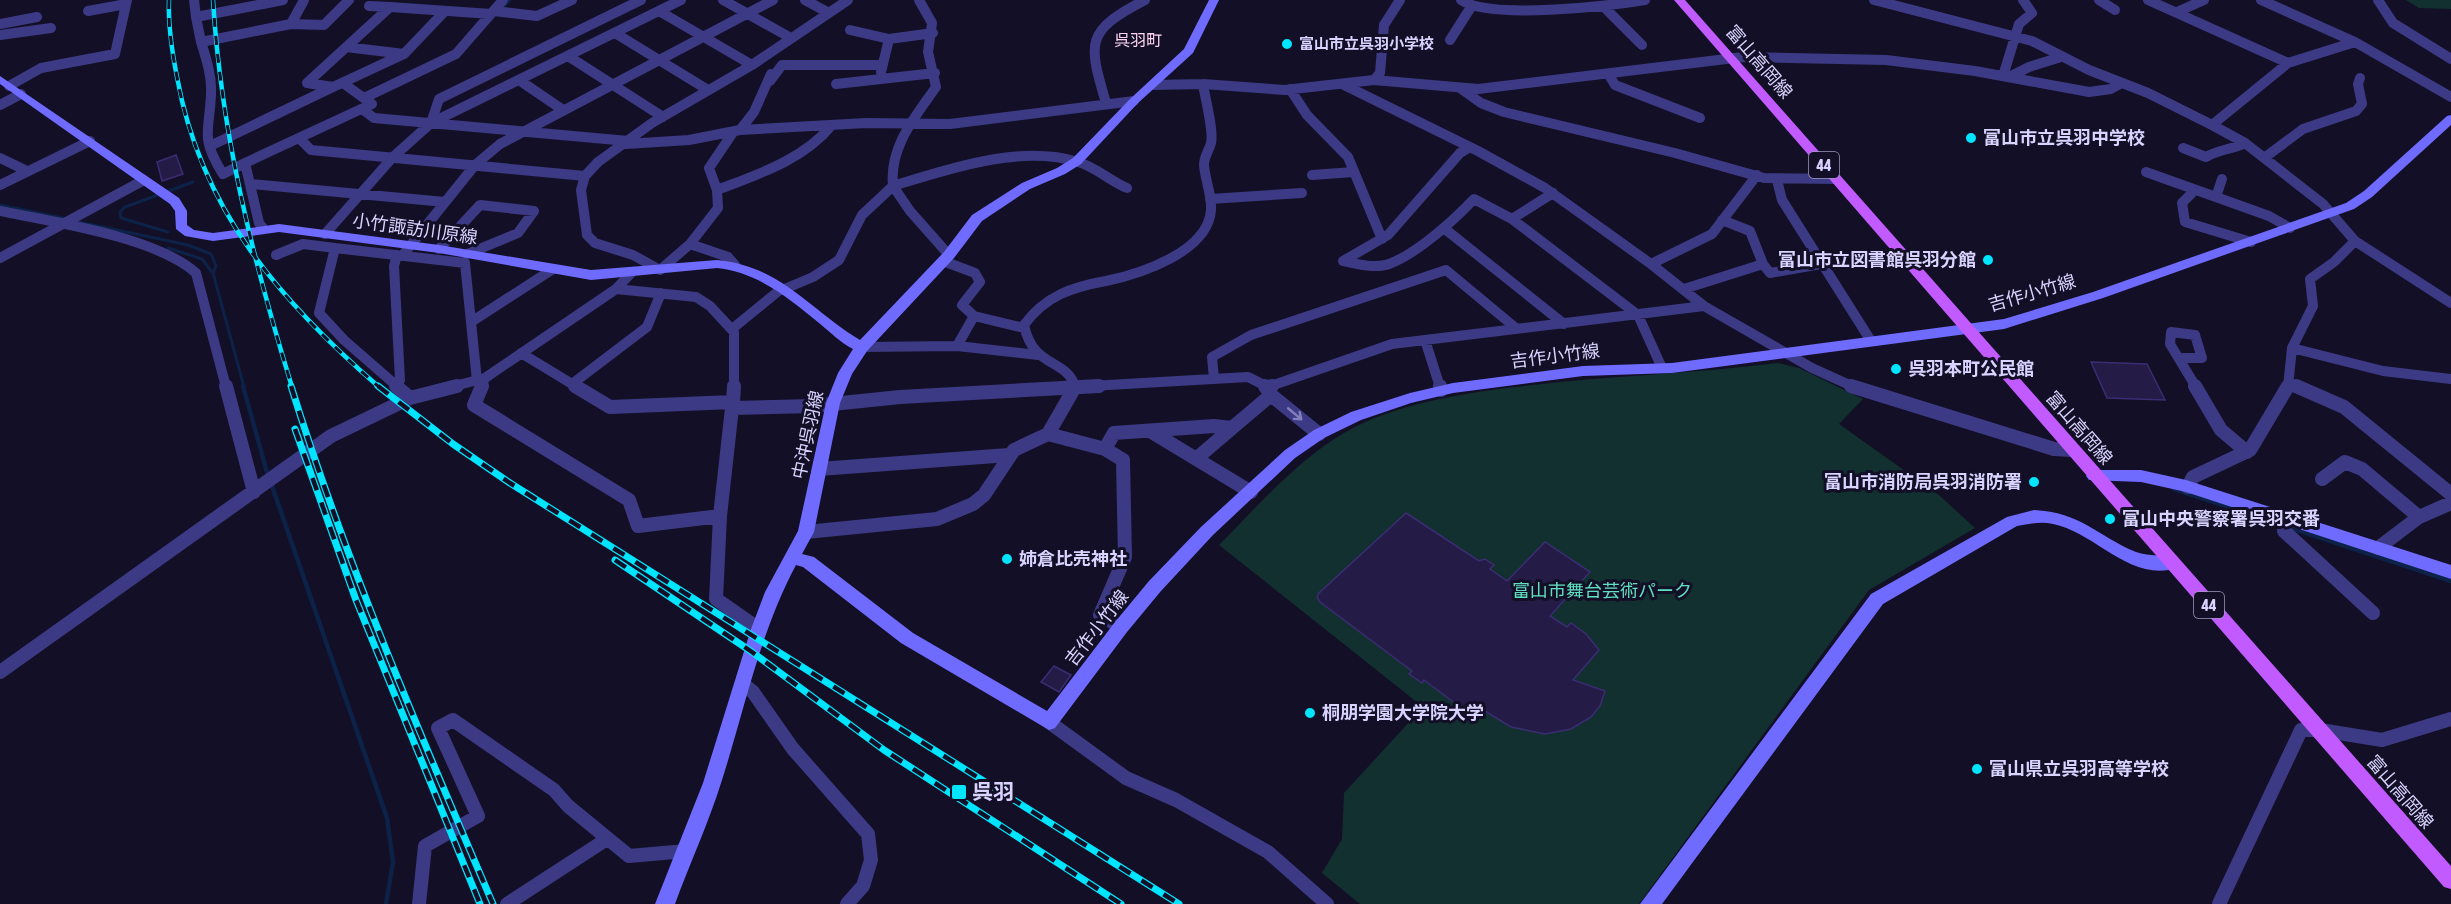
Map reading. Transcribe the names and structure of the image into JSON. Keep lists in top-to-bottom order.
{
  "streets": {
    "main road": [
      "富山高岡線",
      "44",
      "小竹諏訪川原線",
      "吉作小竹線",
      "中沖呉羽線"
    ]
  },
  "crossings": [
    ["富山高岡線", "吉作小竹線"],
    ["小竹諏訪川原線", "中沖呉羽線"]
  ],
  "districts": ["呉羽町"],
  "parks": ["富山市舞台芸術パーク"],
  "places": {
    "other": [
      "富山市立呉羽小学校",
      "富山市立呉羽中学校",
      "富山市立図書館呉羽分館",
      "呉羽本町公民館",
      "富山市消防局呉羽消防署",
      "富山中央警察署呉羽交番",
      "姉倉比売神社",
      "桐朋学園大学院大学",
      "富山県立呉羽高等学校"
    ],
    "transit": ["呉羽"]
  }
}
